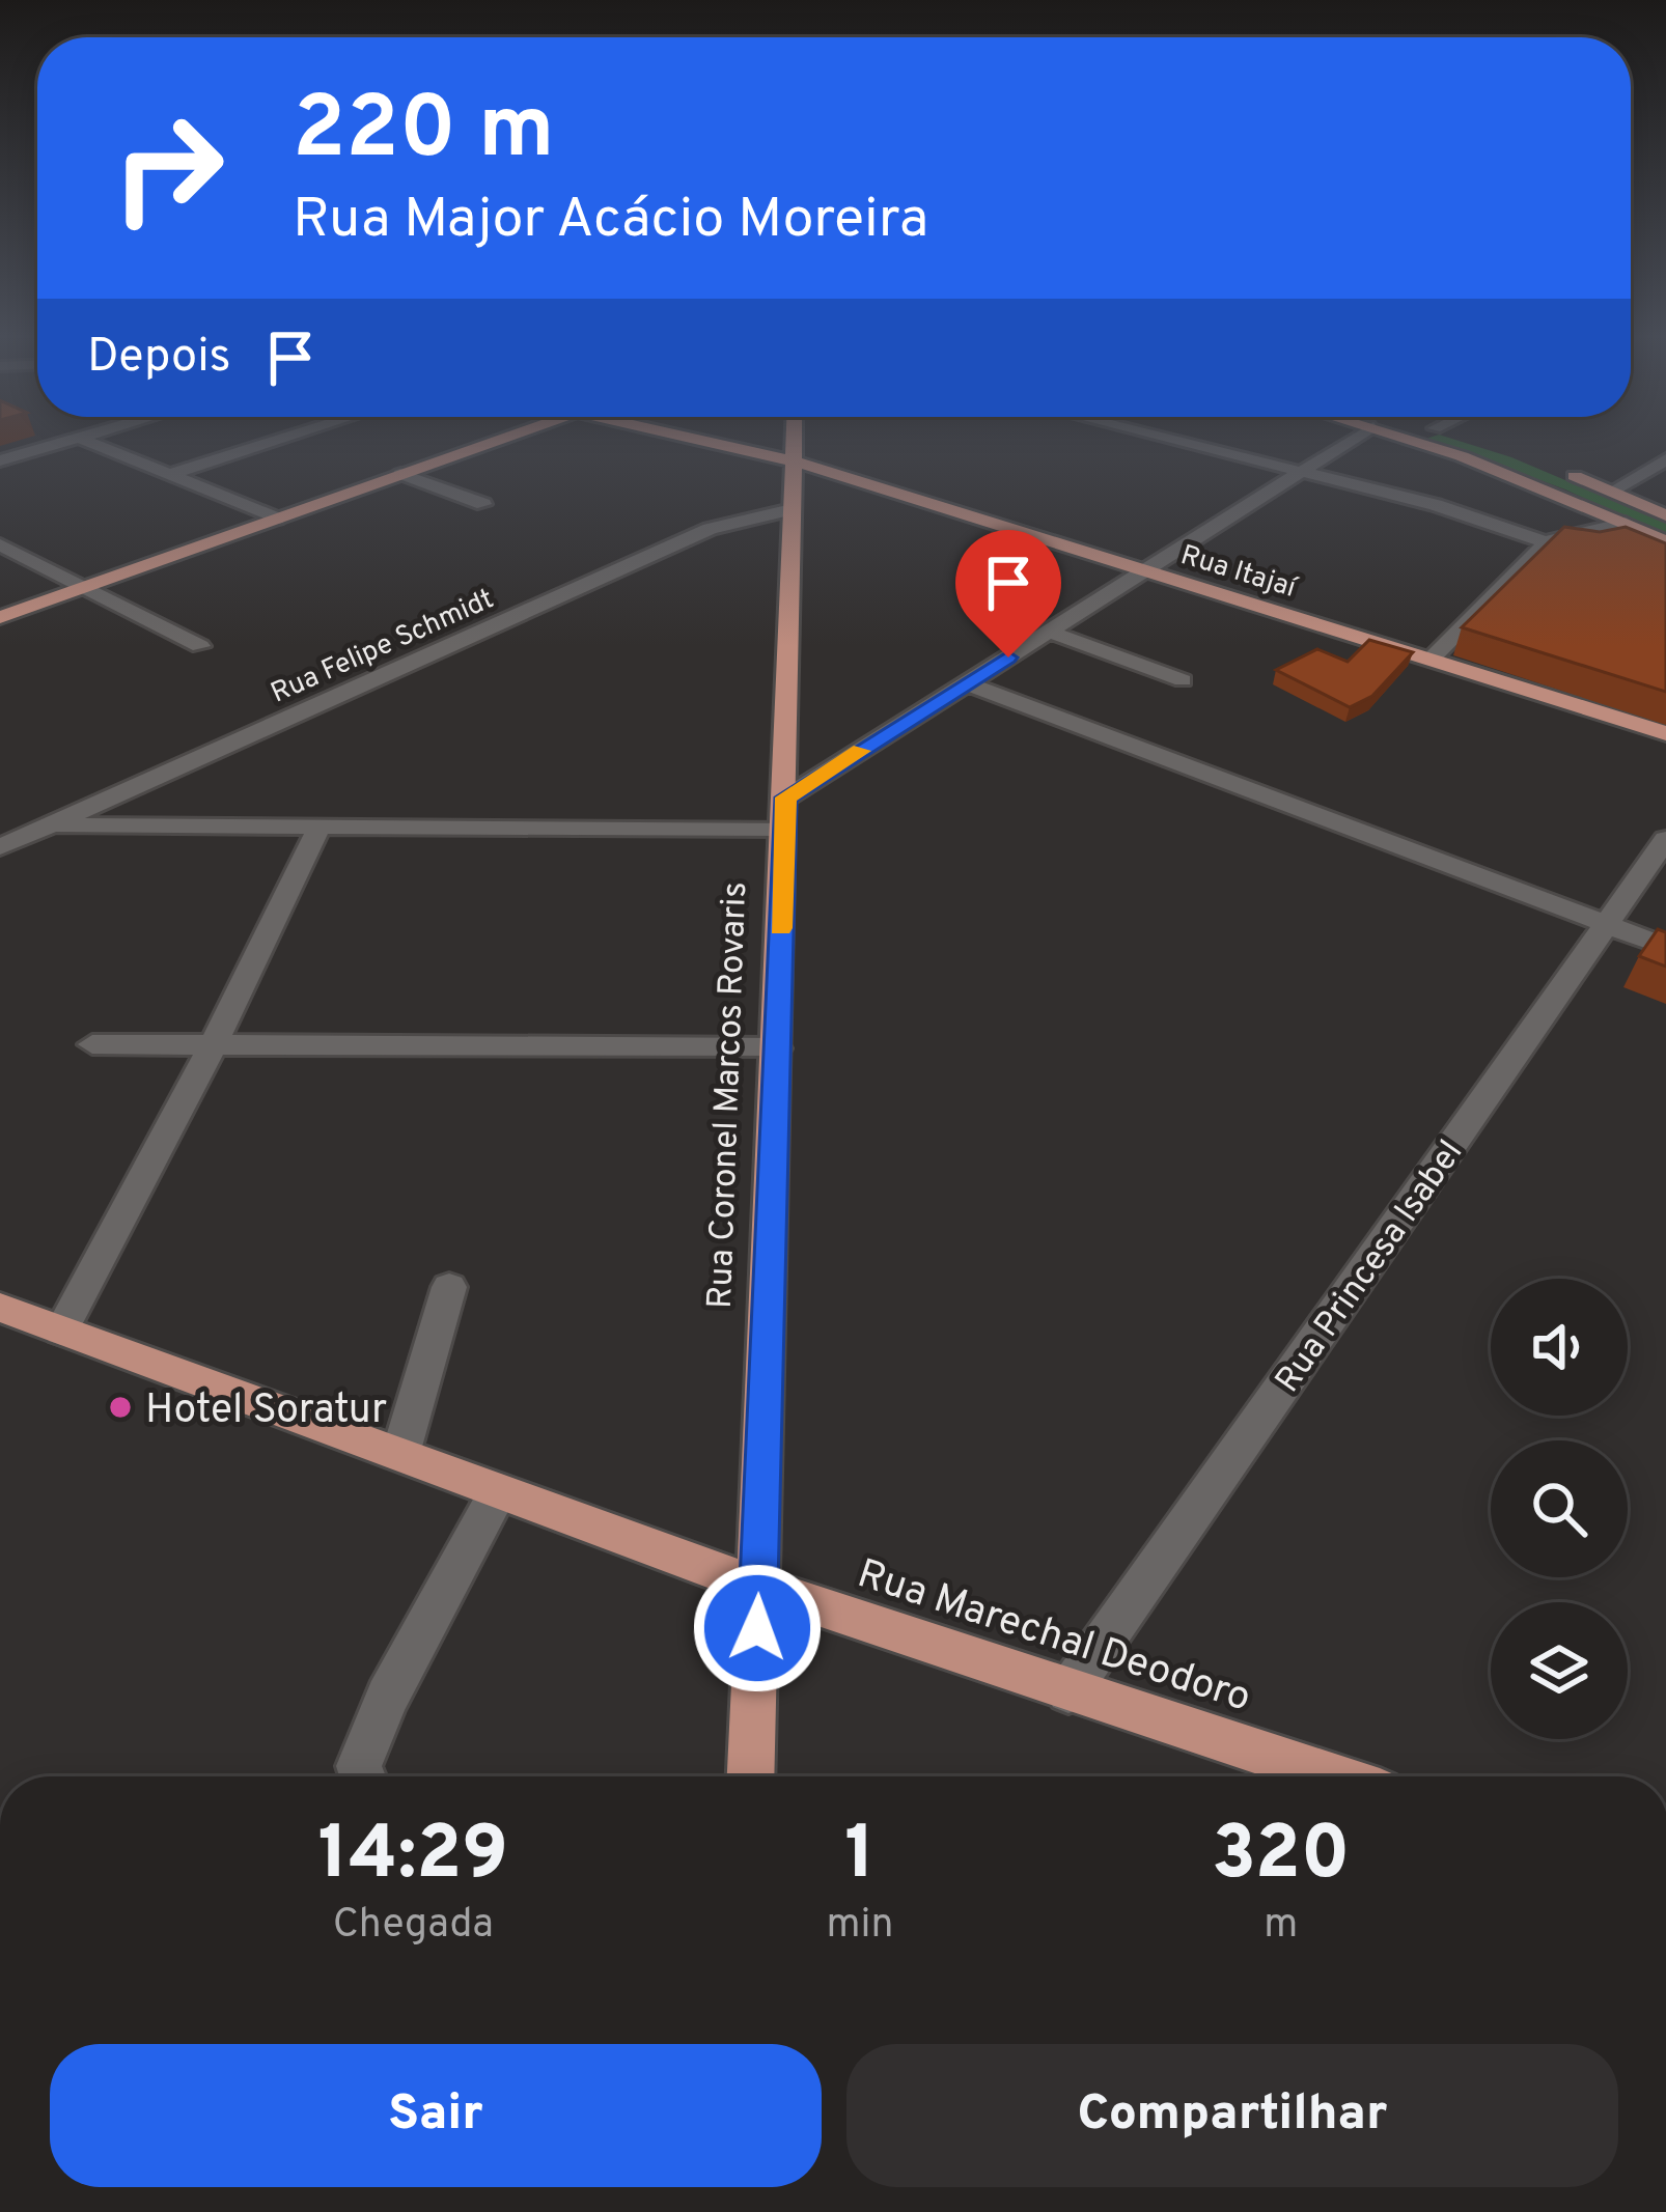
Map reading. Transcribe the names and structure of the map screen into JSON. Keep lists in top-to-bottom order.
{
  "streets": {
    "main road": ["Rua Itajaí", "Rua Coronel Marcos Rovaris", "Rua Marechal Deodoro"],
    "street": ["Rua Felipe Schmidt", "Rua Princesa Isabel"]
  },
  "crossings": [
    ["Rua Itajaí", "Rua Coronel Marcos Rovaris"],
    ["Rua Felipe Schmidt", "Rua Coronel Marcos Rovaris"],
    ["Rua Coronel Marcos Rovaris", "Rua Marechal Deodoro"],
    ["Rua Princesa Isabel", "Rua Marechal Deodoro"]
  ],
  "places": ["Hotel Soratur"],
  "page": {
    "turn": ["220 m", "Rua Major Acácio Moreira"],
    "then": "Depois",
    "eta": [
      "14:29",
      "Chegada",
      "1",
      "min",
      "320",
      "m"
    ],
    "buttons": ["Sair", "Compartilhar"]
  }
}
